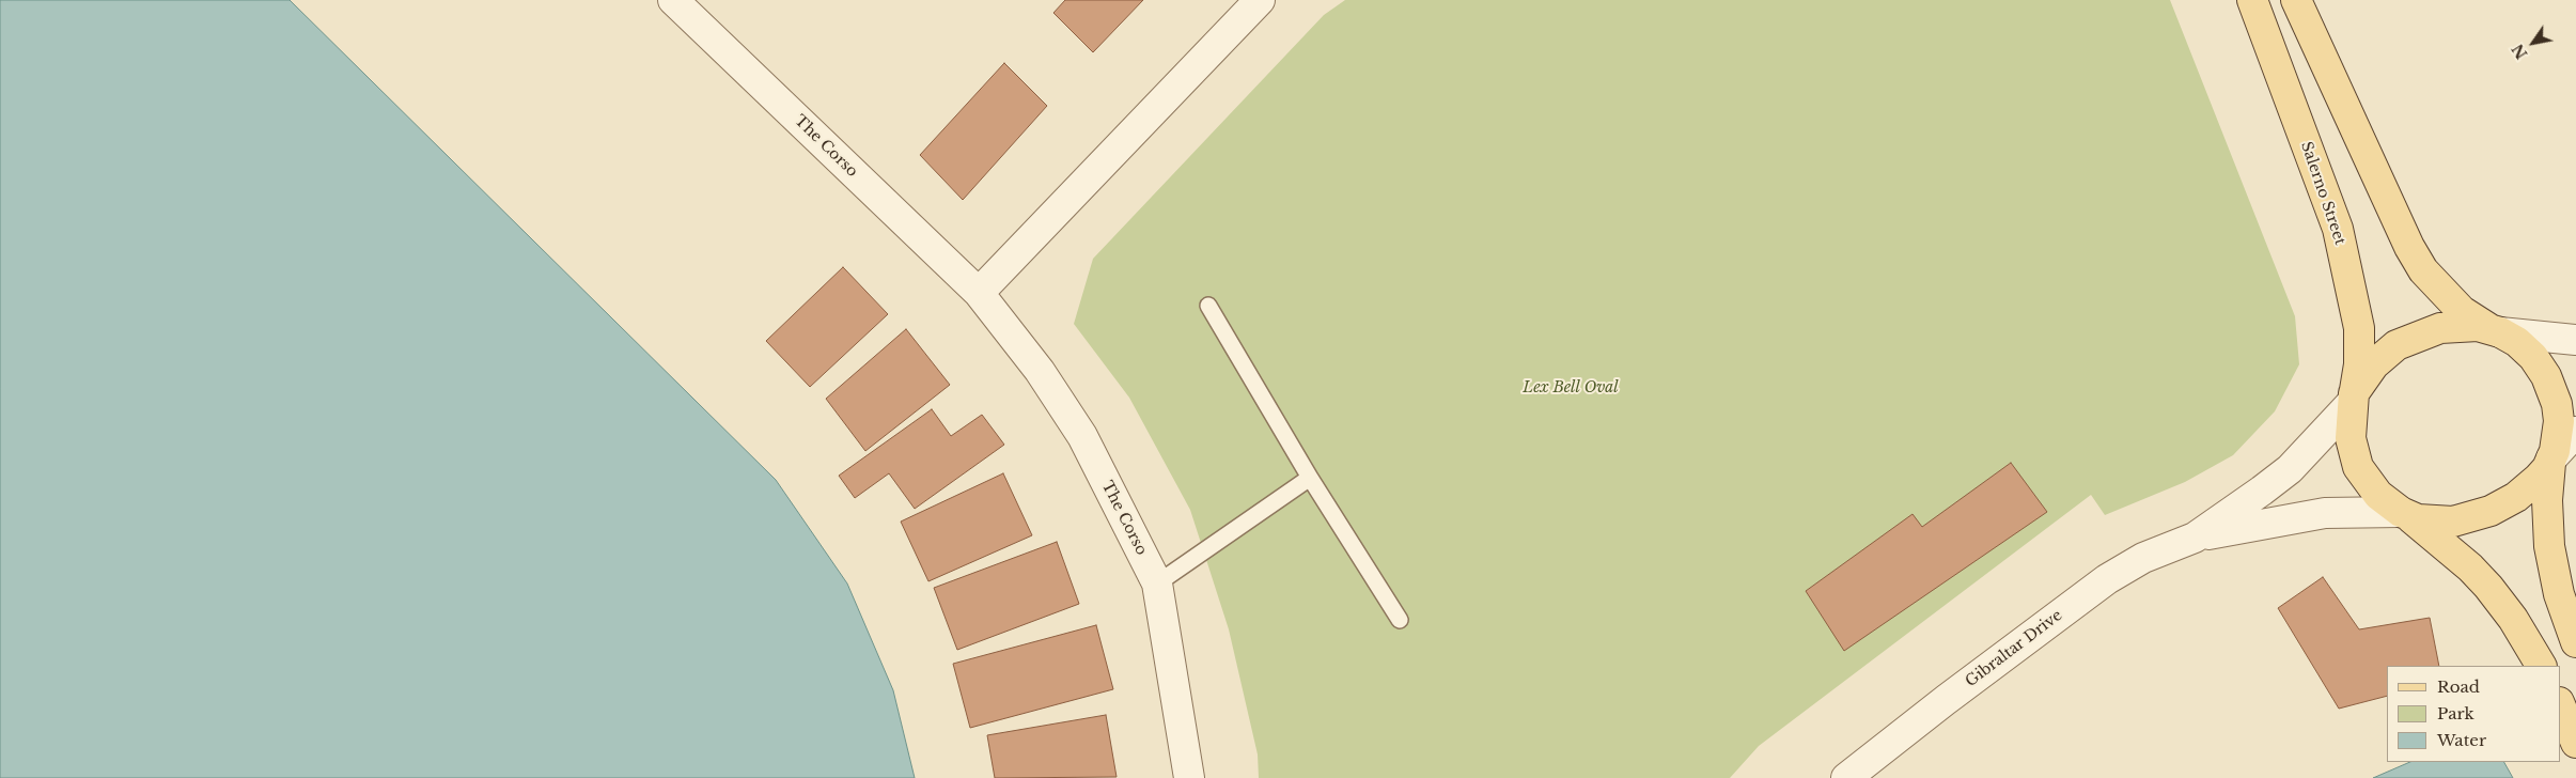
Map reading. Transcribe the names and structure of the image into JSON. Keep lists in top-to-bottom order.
{
  "streets": {
    "main road": ["Salerno Street"],
    "street": ["The Corso", "Gibraltar Drive"]
  },
  "crossings": [
    ["Salerno Street", "Gibraltar Drive"]
  ],
  "parks": ["Lex Bell Oval"],
  "legend": ["Road", "Park", "Water"],
  "north": "bottom left"
}
